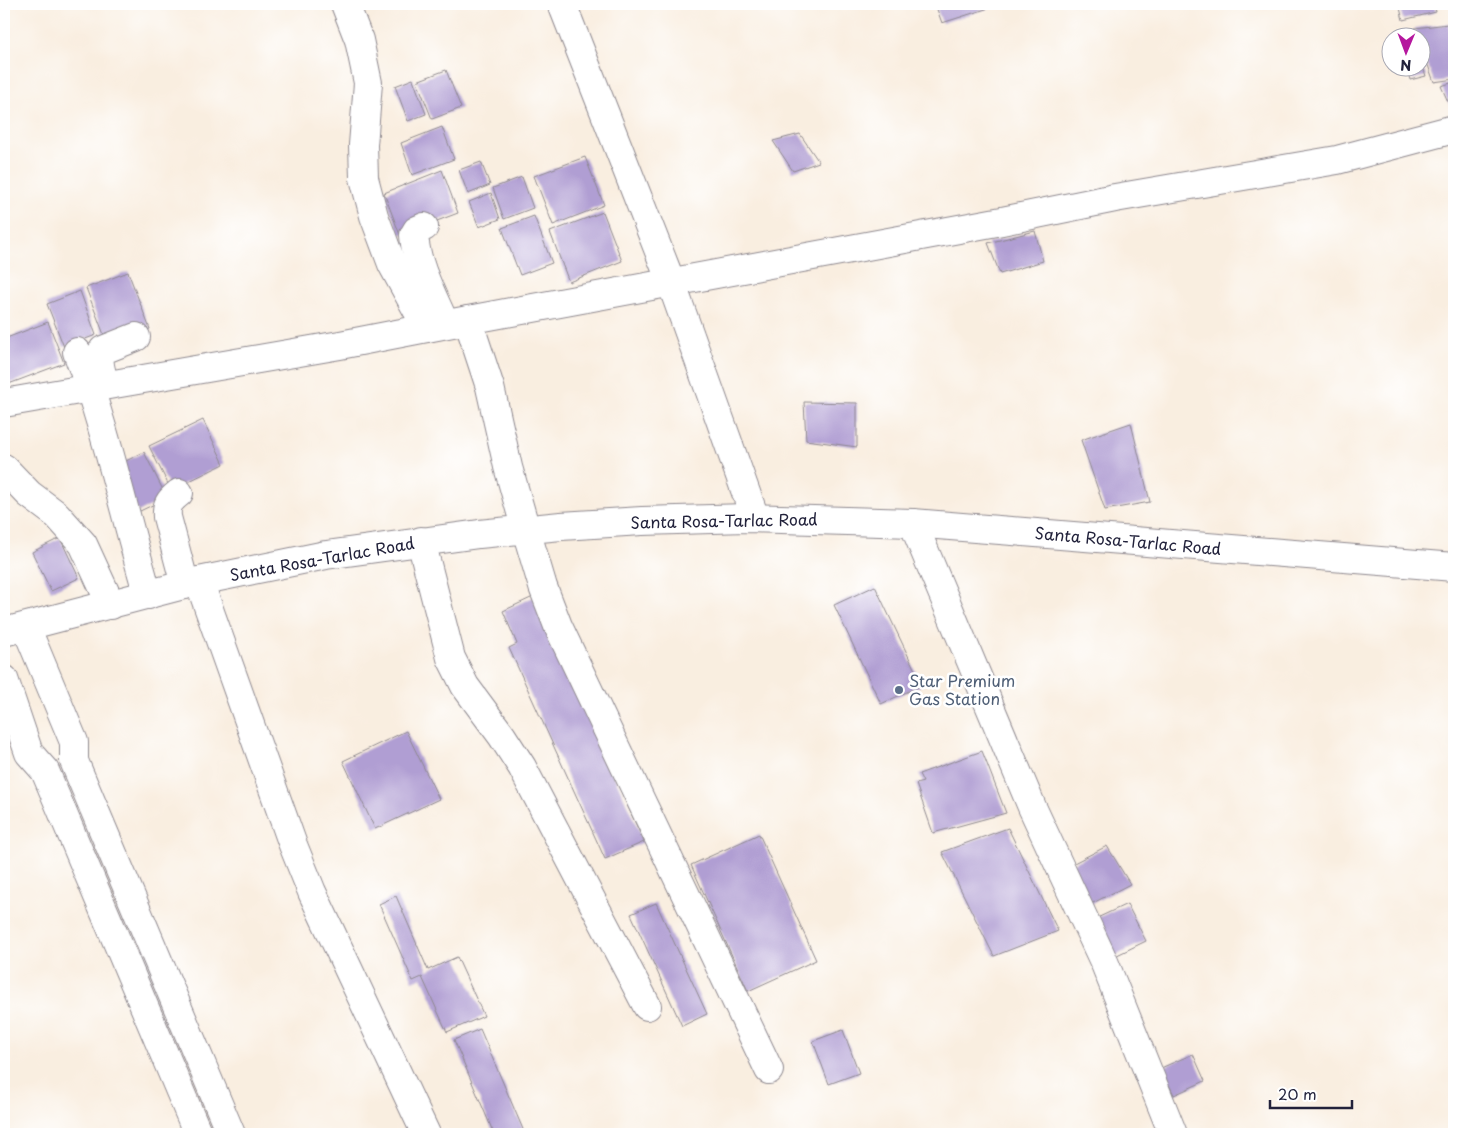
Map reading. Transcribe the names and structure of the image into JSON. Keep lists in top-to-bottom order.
{
  "streets": {
    "main road": ["Santa Rosa-Tarlac Road"]
  },
  "places": ["Star Premium Gas Station"],
  "scale_bar": "20 m",
  "north": "bottom"
}
